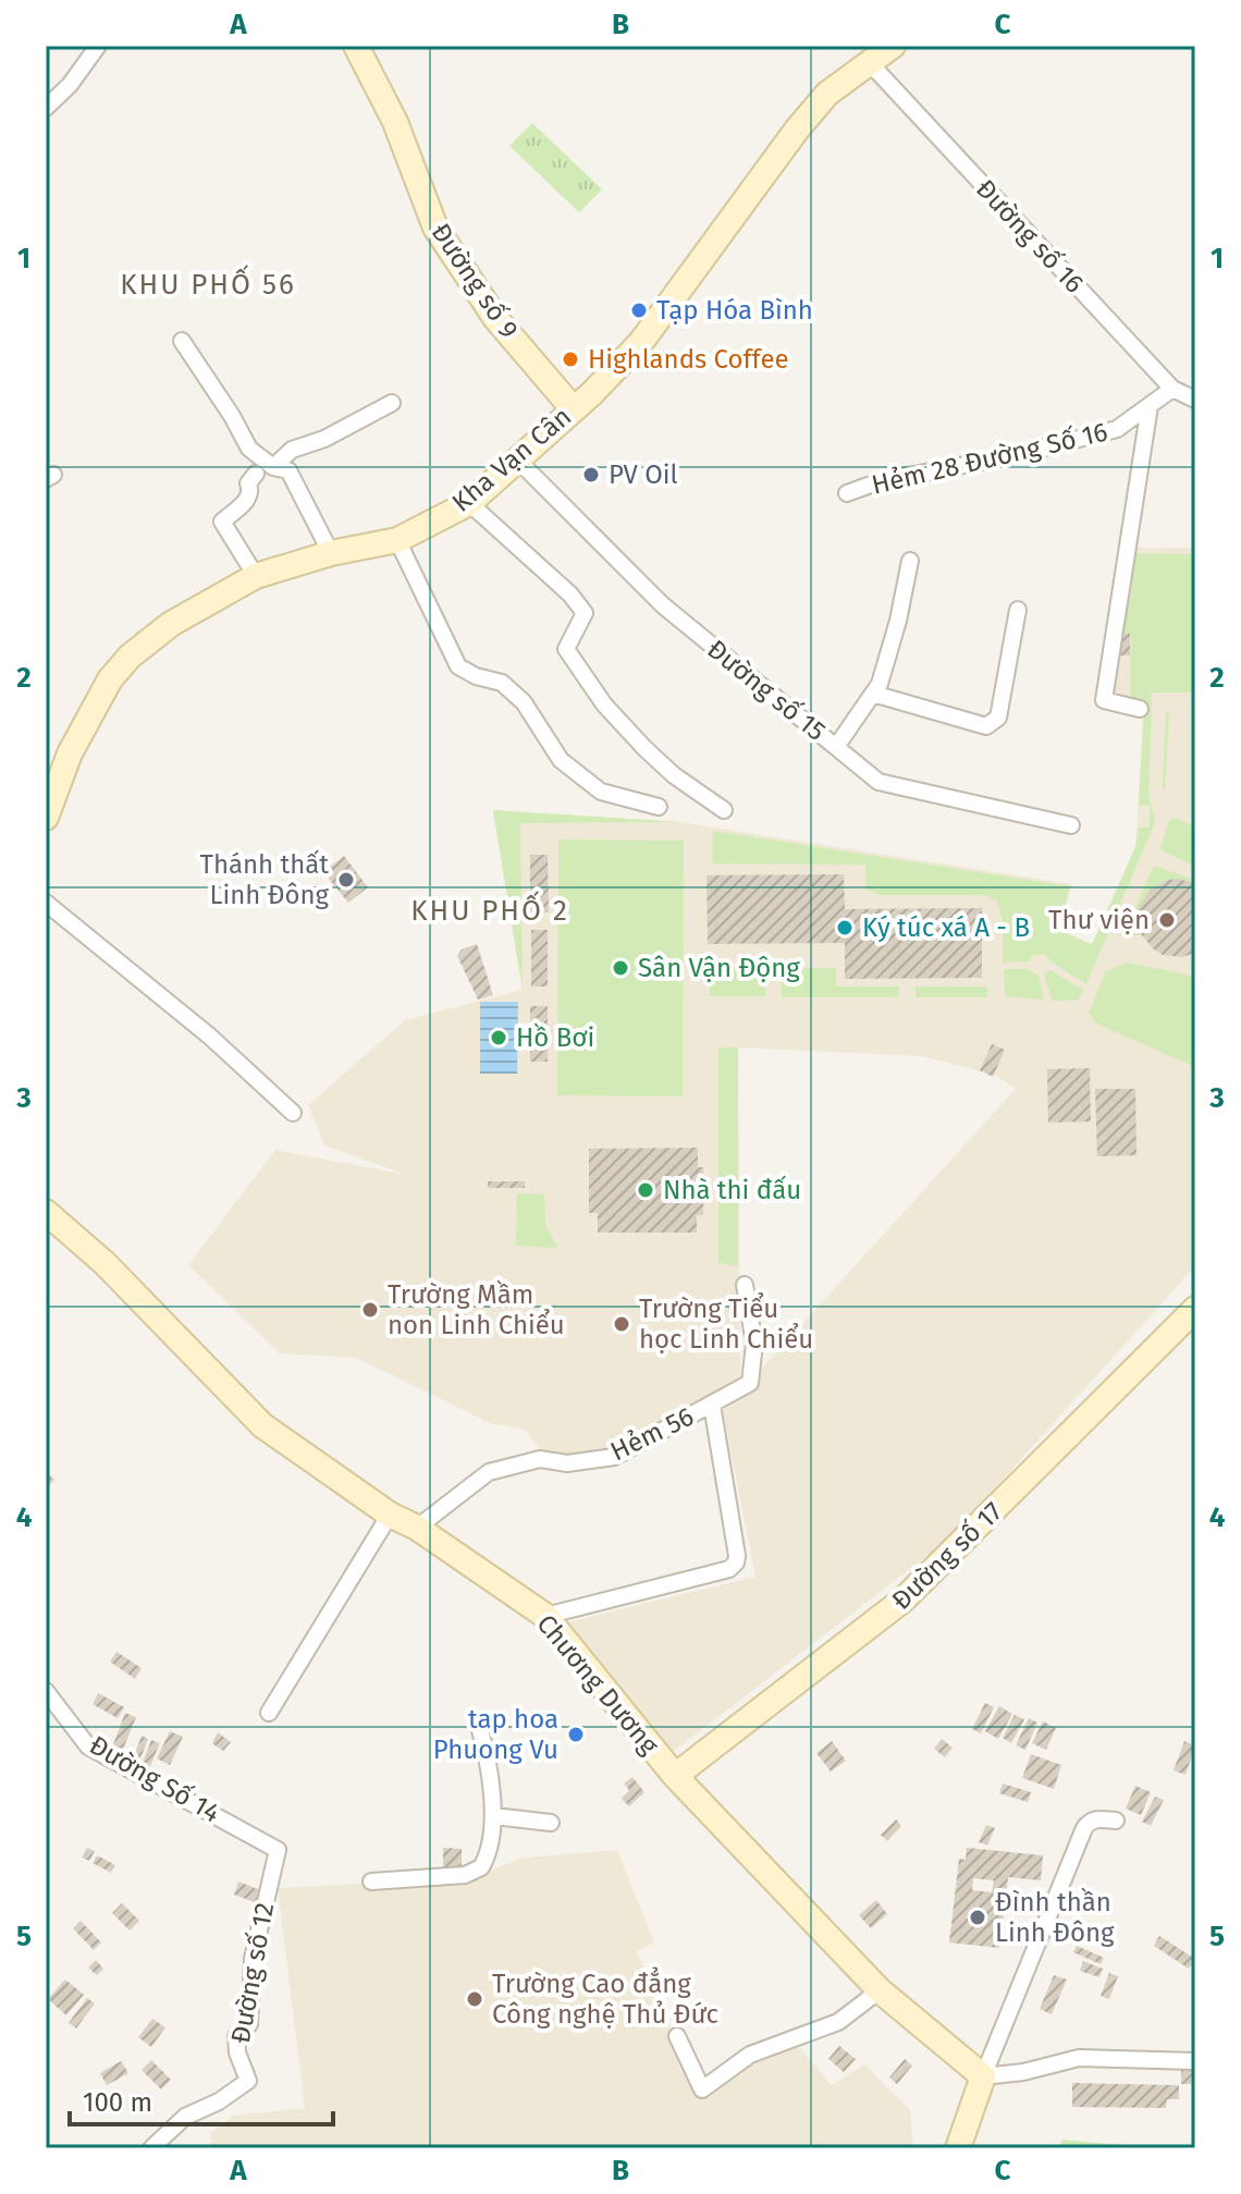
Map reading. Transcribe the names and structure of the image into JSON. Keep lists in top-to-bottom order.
{
  "streets": {
    "street": [
      "Đường số 16",
      "Đường số 9",
      "Hẻm 28 Đường Số 16",
      "Kha Vạn Cân",
      "Đường số 15",
      "Hẻm 56",
      "Đường số 17",
      "Chương Dương",
      "Đường Số 14",
      "Đường số 12"
    ]
  },
  "crossings": [
    ["Đường số 16", "Hẻm 28 Đường Số 16"],
    ["Đường số 16", "Kha Vạn Cân"],
    ["Đường số 9", "Kha Vạn Cân"],
    ["Kha Vạn Cân", "Đường số 15"],
    ["Hẻm 56", "Chương Dương"],
    ["Đường số 17", "Chương Dương"],
    ["Đường Số 14", "Đường số 12"]
  ],
  "districts": ["KHU PHỐ 56", "KHU PHỐ 2"],
  "places": [
    "Tạp Hóa Bình",
    "Highlands Coffee",
    "PV Oil",
    "Thánh thất Linh Đông",
    "Thư viện",
    "Ký túc xá A - B",
    "Sân Vận Động",
    "Hồ Bơi",
    "Nhà thi đấu",
    "Trường Mầm non Linh Chiểu",
    "Trường Tiểu học Linh Chiểu",
    "tap hoa Phuong Vu",
    "Đình thần Linh Đông",
    "Trường Cao đẳng Công nghệ Thủ Đức"
  ],
  "scale_bar": "100 m",
  "grid": {
    "columns": ["A", "B", "C"],
    "rows": [
      "1",
      "2",
      "3",
      "4",
      "5"
    ]
  }
}
